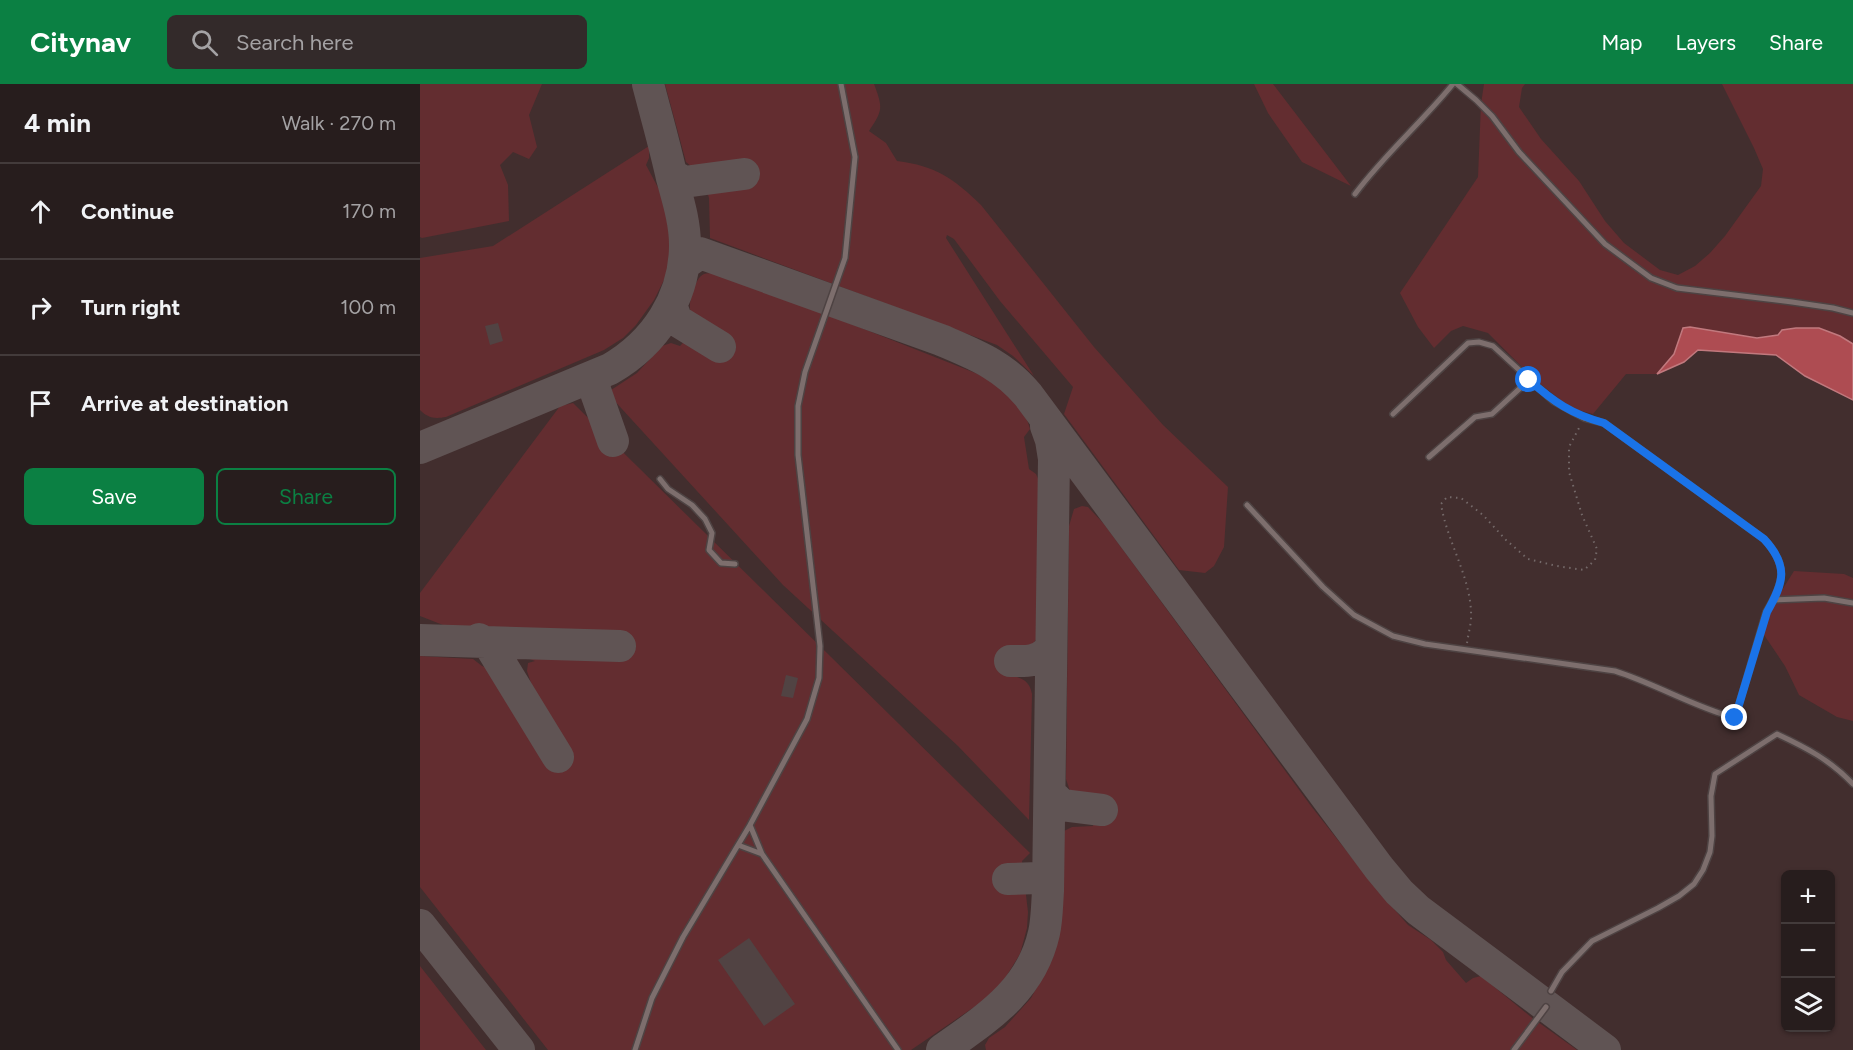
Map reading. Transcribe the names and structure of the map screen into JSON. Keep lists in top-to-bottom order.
{
  "page": {
    "header": "Citynav",
    "search": "Search here",
    "nav": ["Map", "Layers", "Share"],
    "heading": ["4 min", "Walk · 270 m"],
    "list": [
      ["Continue", "170 m"],
      ["Turn right", "100 m"],
      "Arrive at destination"
    ],
    "buttons": ["Save", "Share"],
    "map_buttons": ["+", "−"]
  }
}
